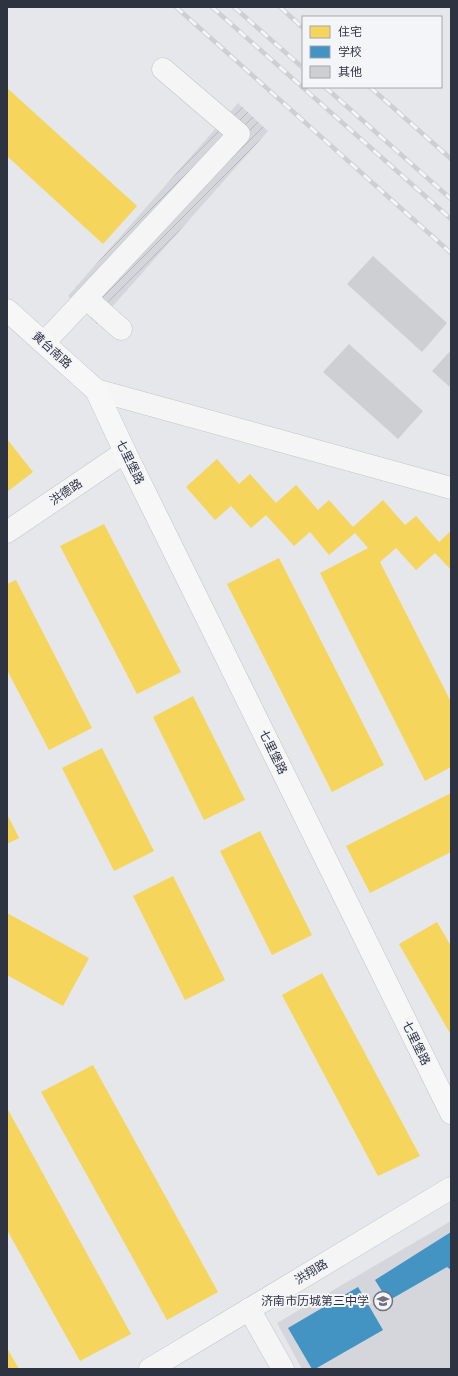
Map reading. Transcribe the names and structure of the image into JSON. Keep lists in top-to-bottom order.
{
  "streets": {
    "main road": ["黄台南路", "七里堡路"],
    "street": ["洪德路", "洪翔路"]
  },
  "crossings": [
    ["黄台南路", "七里堡路"],
    ["七里堡路", "洪德路"]
  ],
  "places": {
    "school or university": ["济南市历城第三中学"]
  },
  "legend": ["住宅", "学校", "其他"]
}
